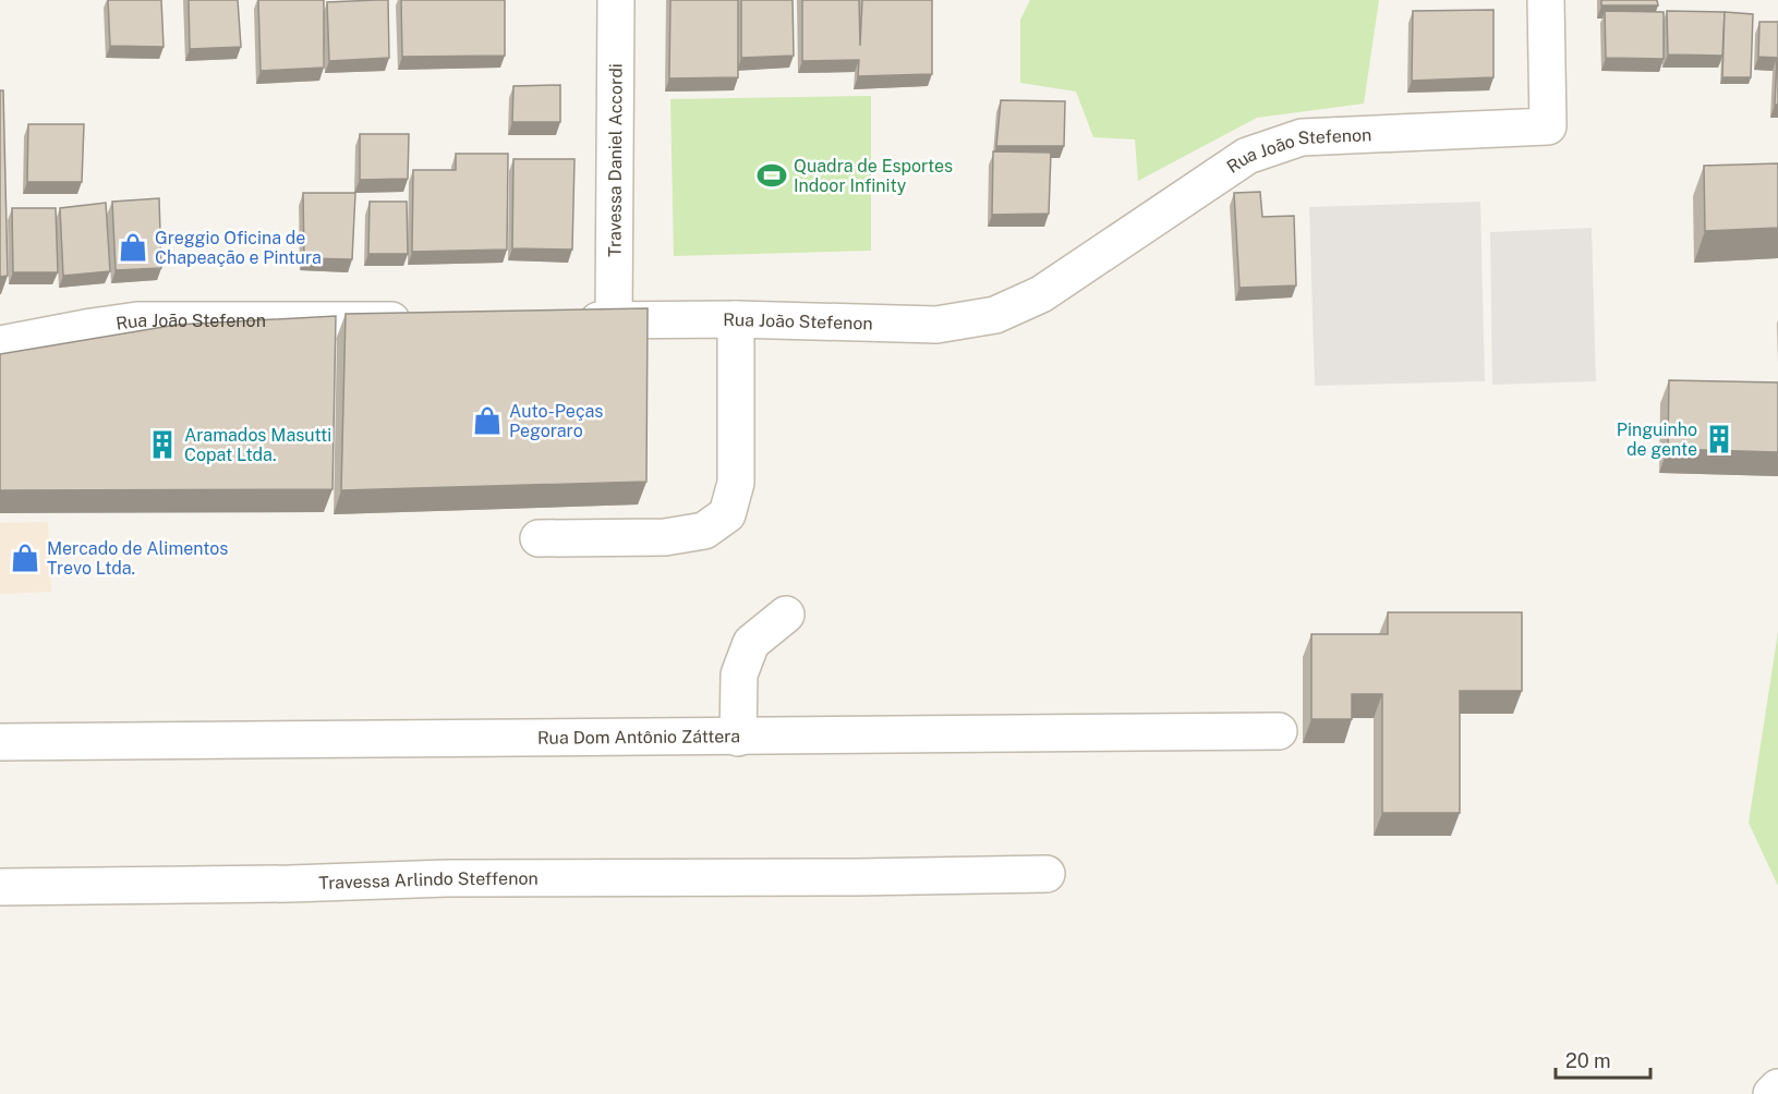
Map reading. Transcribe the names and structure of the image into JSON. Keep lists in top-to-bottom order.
{
  "streets": {
    "street": [
      "Rua João Stefenon",
      "Travessa Daniel Accordi",
      "Rua Dom Antônio Záttera",
      "Travessa Arlindo Steffenon"
    ]
  },
  "crossings": [
    ["Rua João Stefenon", "Travessa Daniel Accordi"]
  ],
  "places": {
    "sports": ["Quadra de Esportes Indoor Infinity"],
    "shop": ["Greggio Oficina de Chapeação e Pintura", "Auto-Peças Pegoraro", "Mercado de Alimentos Trevo Ltda."],
    "building": ["Pinguinho de gente", "Aramados Masutti Copat Ltda."]
  },
  "scale_bar": "20 m"
}
